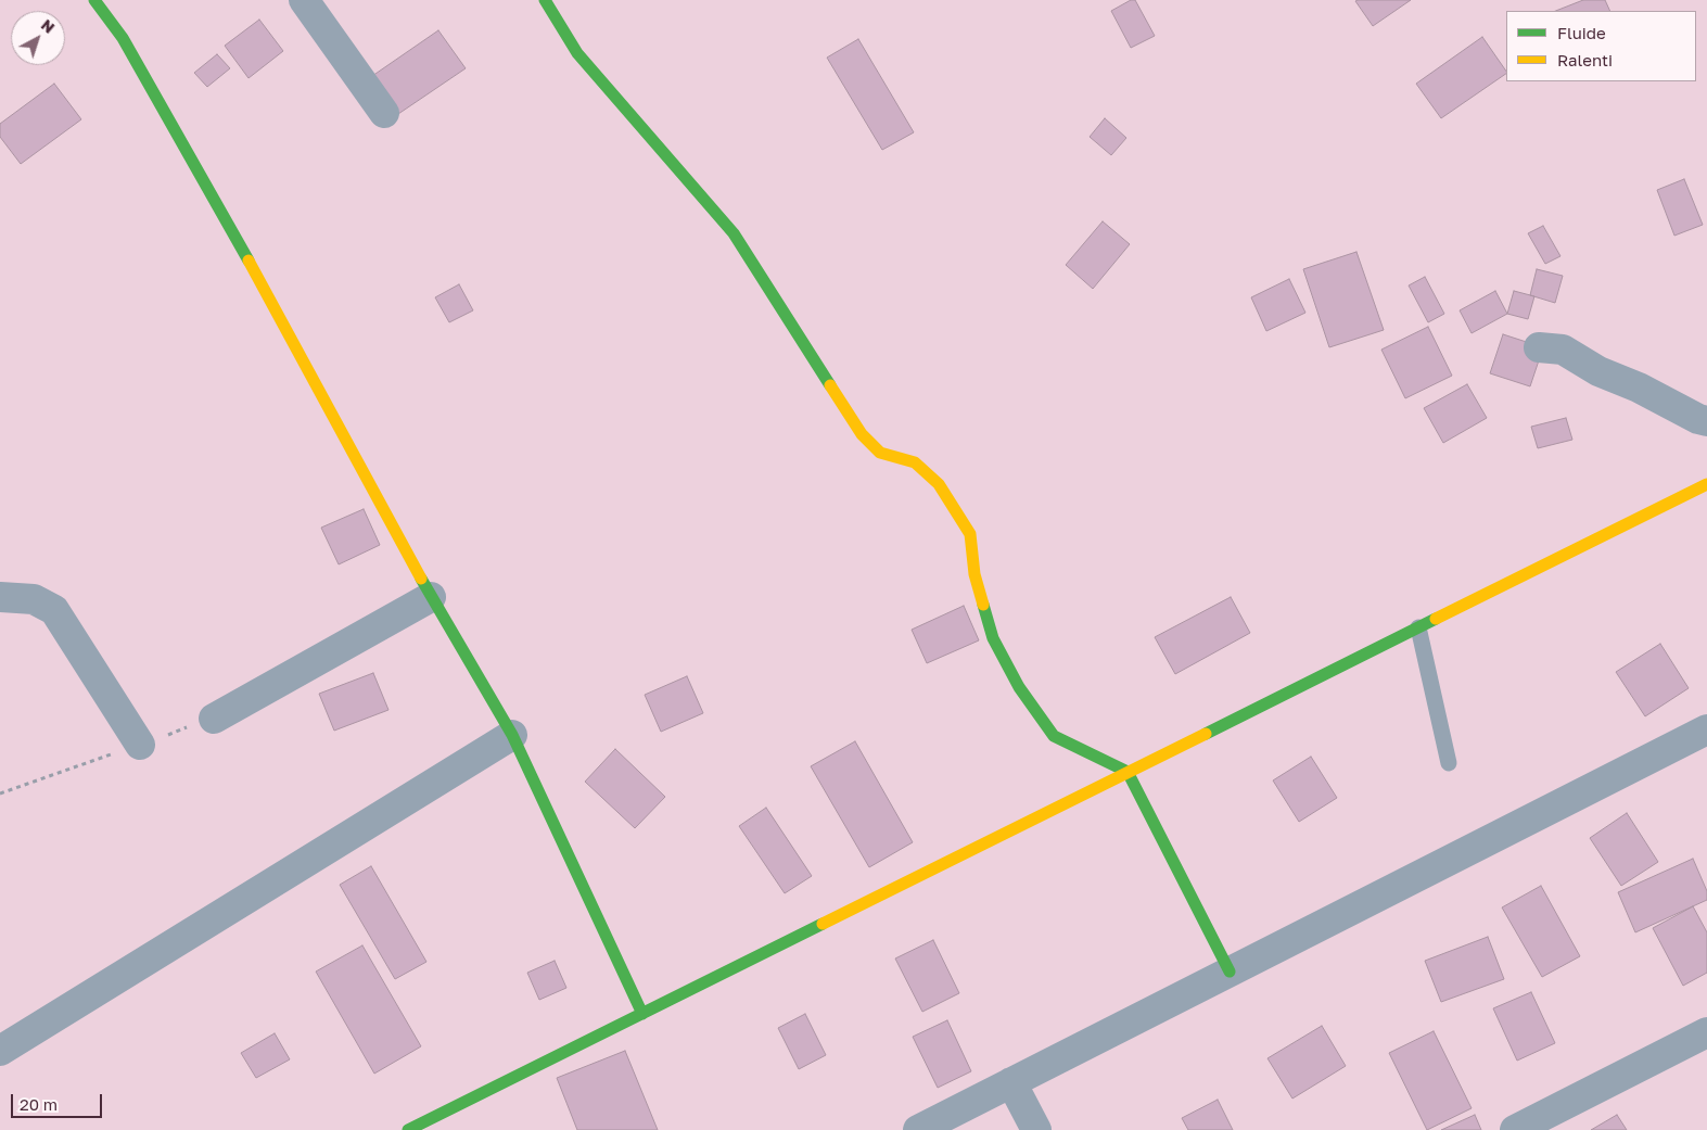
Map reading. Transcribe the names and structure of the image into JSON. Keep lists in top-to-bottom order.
{
  "legend": ["Fluide", "Ralenti"],
  "scale_bar": "20 m",
  "north": "top right"
}
